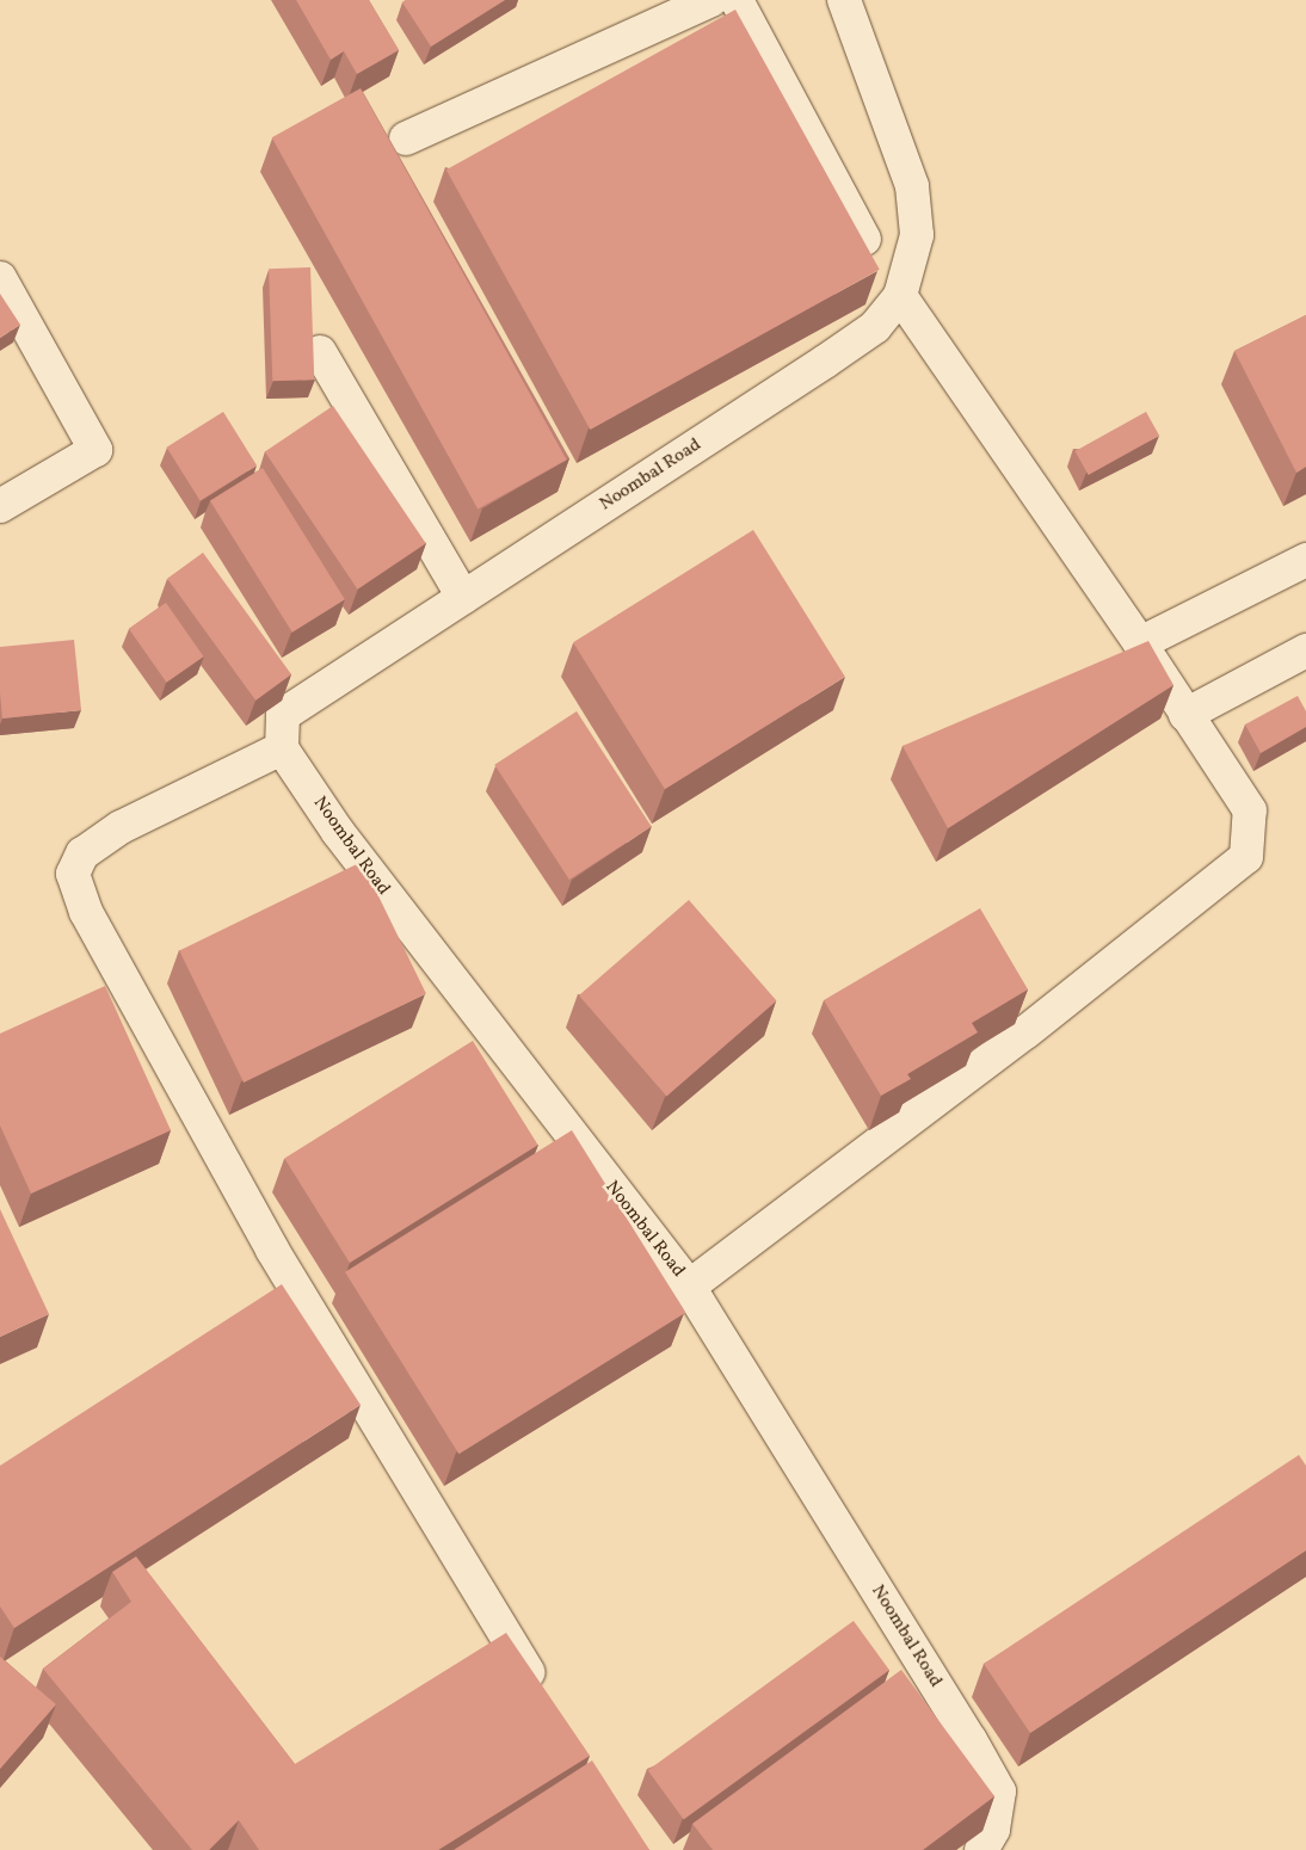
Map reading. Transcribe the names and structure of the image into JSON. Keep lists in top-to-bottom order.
{
  "streets": {
    "street": ["Noombal Road"]
  }
}
